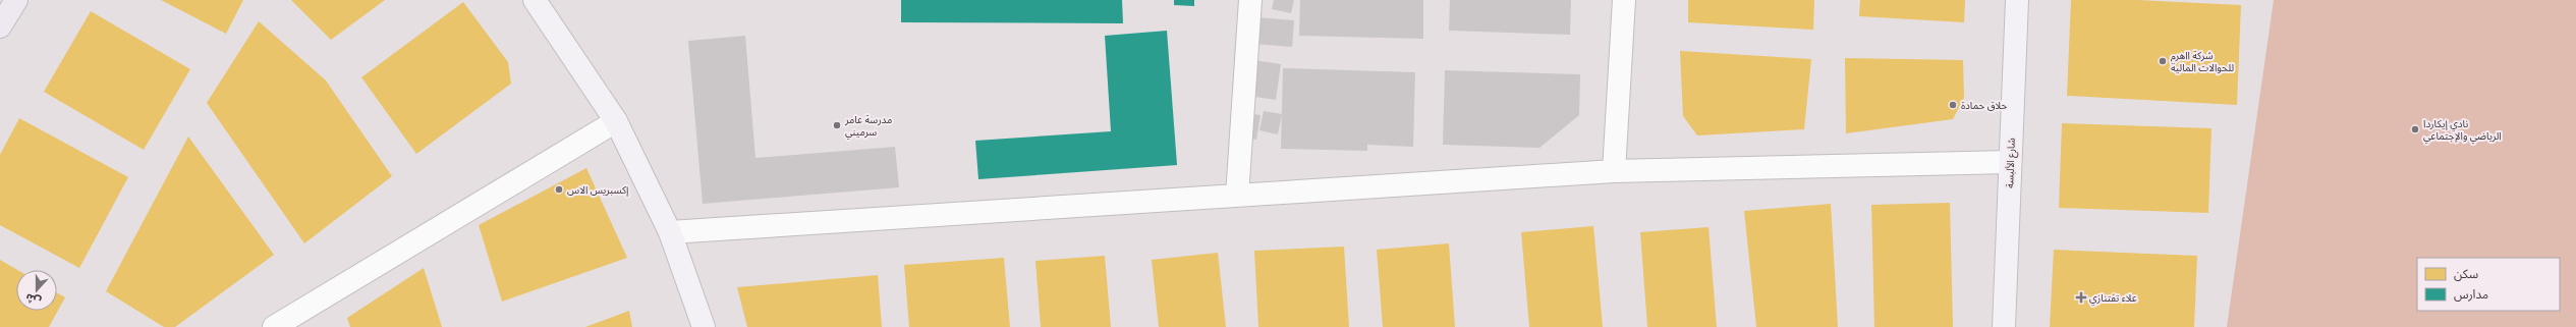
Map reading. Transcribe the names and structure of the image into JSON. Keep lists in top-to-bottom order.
{
  "streets": {
    "street": ["شارع الألبسة"]
  },
  "places": {
    "other": [
      "شركة ااهرم للحوالات المالية",
      "حلاق حمادة",
      "مدرسة عامر سرميني",
      "نادي إيكاردا الرياضي والإجتماعي",
      "إكسبريس الاس"
    ],
    "health": ["علاء تفتنازي"]
  },
  "legend": ["سكن", "مدارس"],
  "north": "bottom"
}
